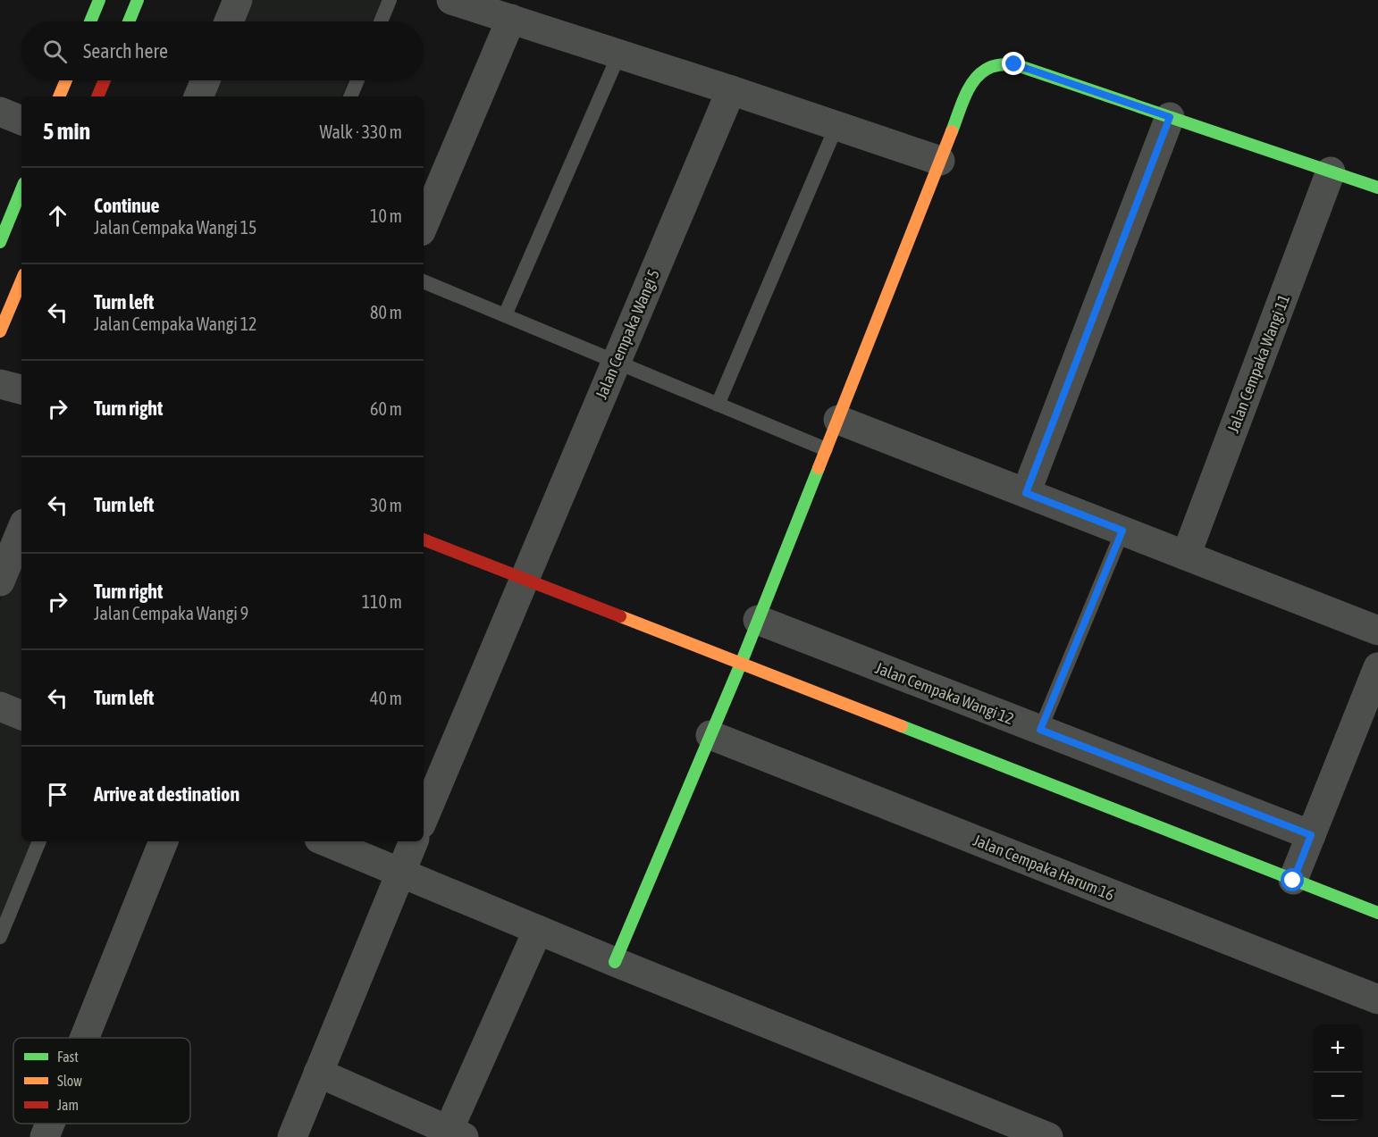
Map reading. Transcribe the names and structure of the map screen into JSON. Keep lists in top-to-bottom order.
{
  "streets": {
    "street": [
      "Jalan Cempaka Wangi 5",
      "Jalan Cempaka Wangi 11",
      "Jalan Cempaka Wangi 12",
      "Jalan Cempaka Harum 16"
    ]
  },
  "legend": ["Fast", "Slow", "Jam"],
  "page": {
    "search": "Search here",
    "heading": ["5 min", "Walk · 330 m"],
    "list": [
      ["Continue", "Jalan Cempaka Wangi 15", "10 m"],
      ["Turn left", "Jalan Cempaka Wangi 12", "80 m"],
      ["Turn right", "60 m"],
      ["Turn left", "30 m"],
      ["Turn right", "Jalan Cempaka Wangi 9", "110 m"],
      ["Turn left", "40 m"],
      "Arrive at destination"
    ],
    "map_buttons": ["+", "−"]
  }
}
